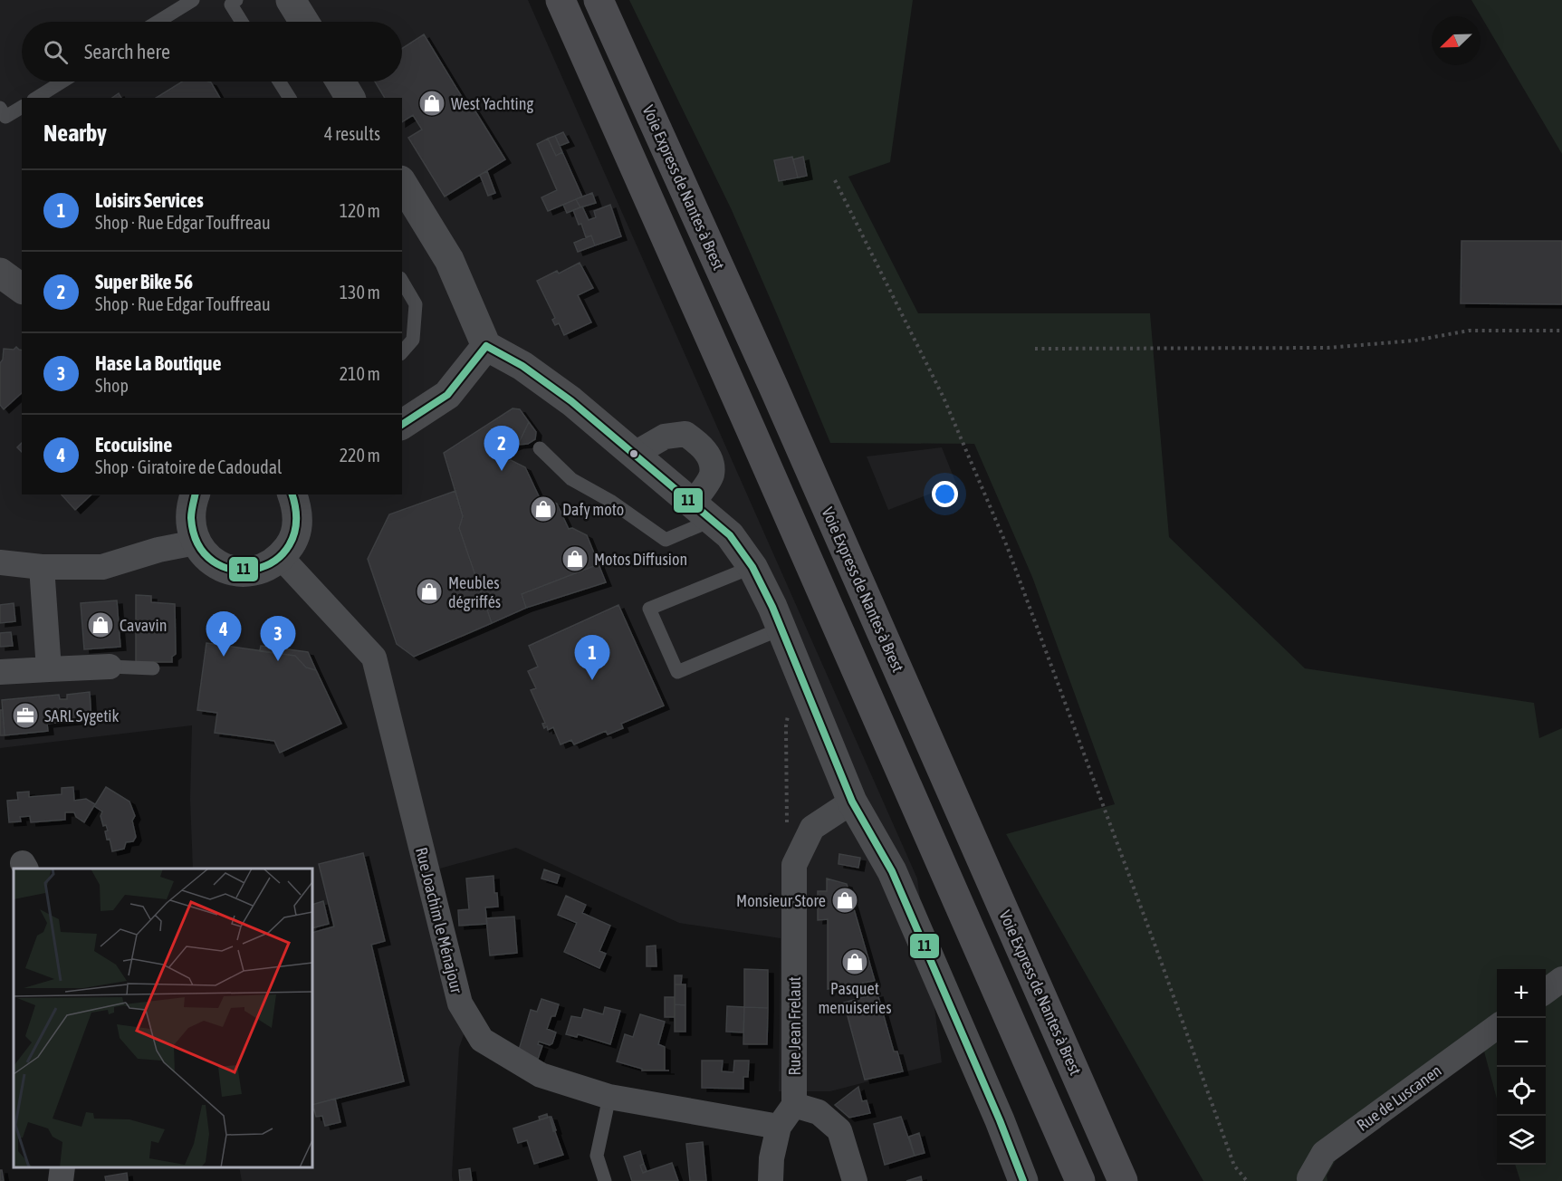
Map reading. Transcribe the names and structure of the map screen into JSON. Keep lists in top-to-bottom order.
{
  "streets": {
    "highway": ["Voie Express de Nantes à Brest"],
    "street": ["Rue Joachim le Ménajour", "Rue Jean Frelaut", "Rue de Luscanen"]
  },
  "places": {
    "shop": [
      "West Yachting",
      "Dafy moto",
      "Motos Diffusion",
      "Meubles dégriffés",
      "Cavavin",
      "Monsieur Store",
      "Pasquet menuiseries"
    ],
    "office": ["SARL Sygetik"]
  },
  "lines": ["transit line 11"],
  "north": "bottom left",
  "page": {
    "search": "Search here",
    "heading": ["Nearby", "4 results"],
    "list": [
      {
        "mark": "1",
        "name": "Loisirs Services",
        "note": "Shop · Rue Edgar Touffreau",
        "value": "120 m"
      },
      {
        "mark": "2",
        "name": "Super Bike 56",
        "note": "Shop · Rue Edgar Touffreau",
        "value": "130 m"
      },
      {
        "mark": "3",
        "name": "Hase La Boutique",
        "note": "Shop",
        "value": "210 m"
      },
      {
        "mark": "4",
        "name": "Ecocuisine",
        "note": "Shop · Giratoire de Cadoudal",
        "value": "220 m"
      }
    ],
    "pins": [
      "2",
      "4",
      "3",
      "1"
    ],
    "map_buttons": ["+", "−"]
  }
}
